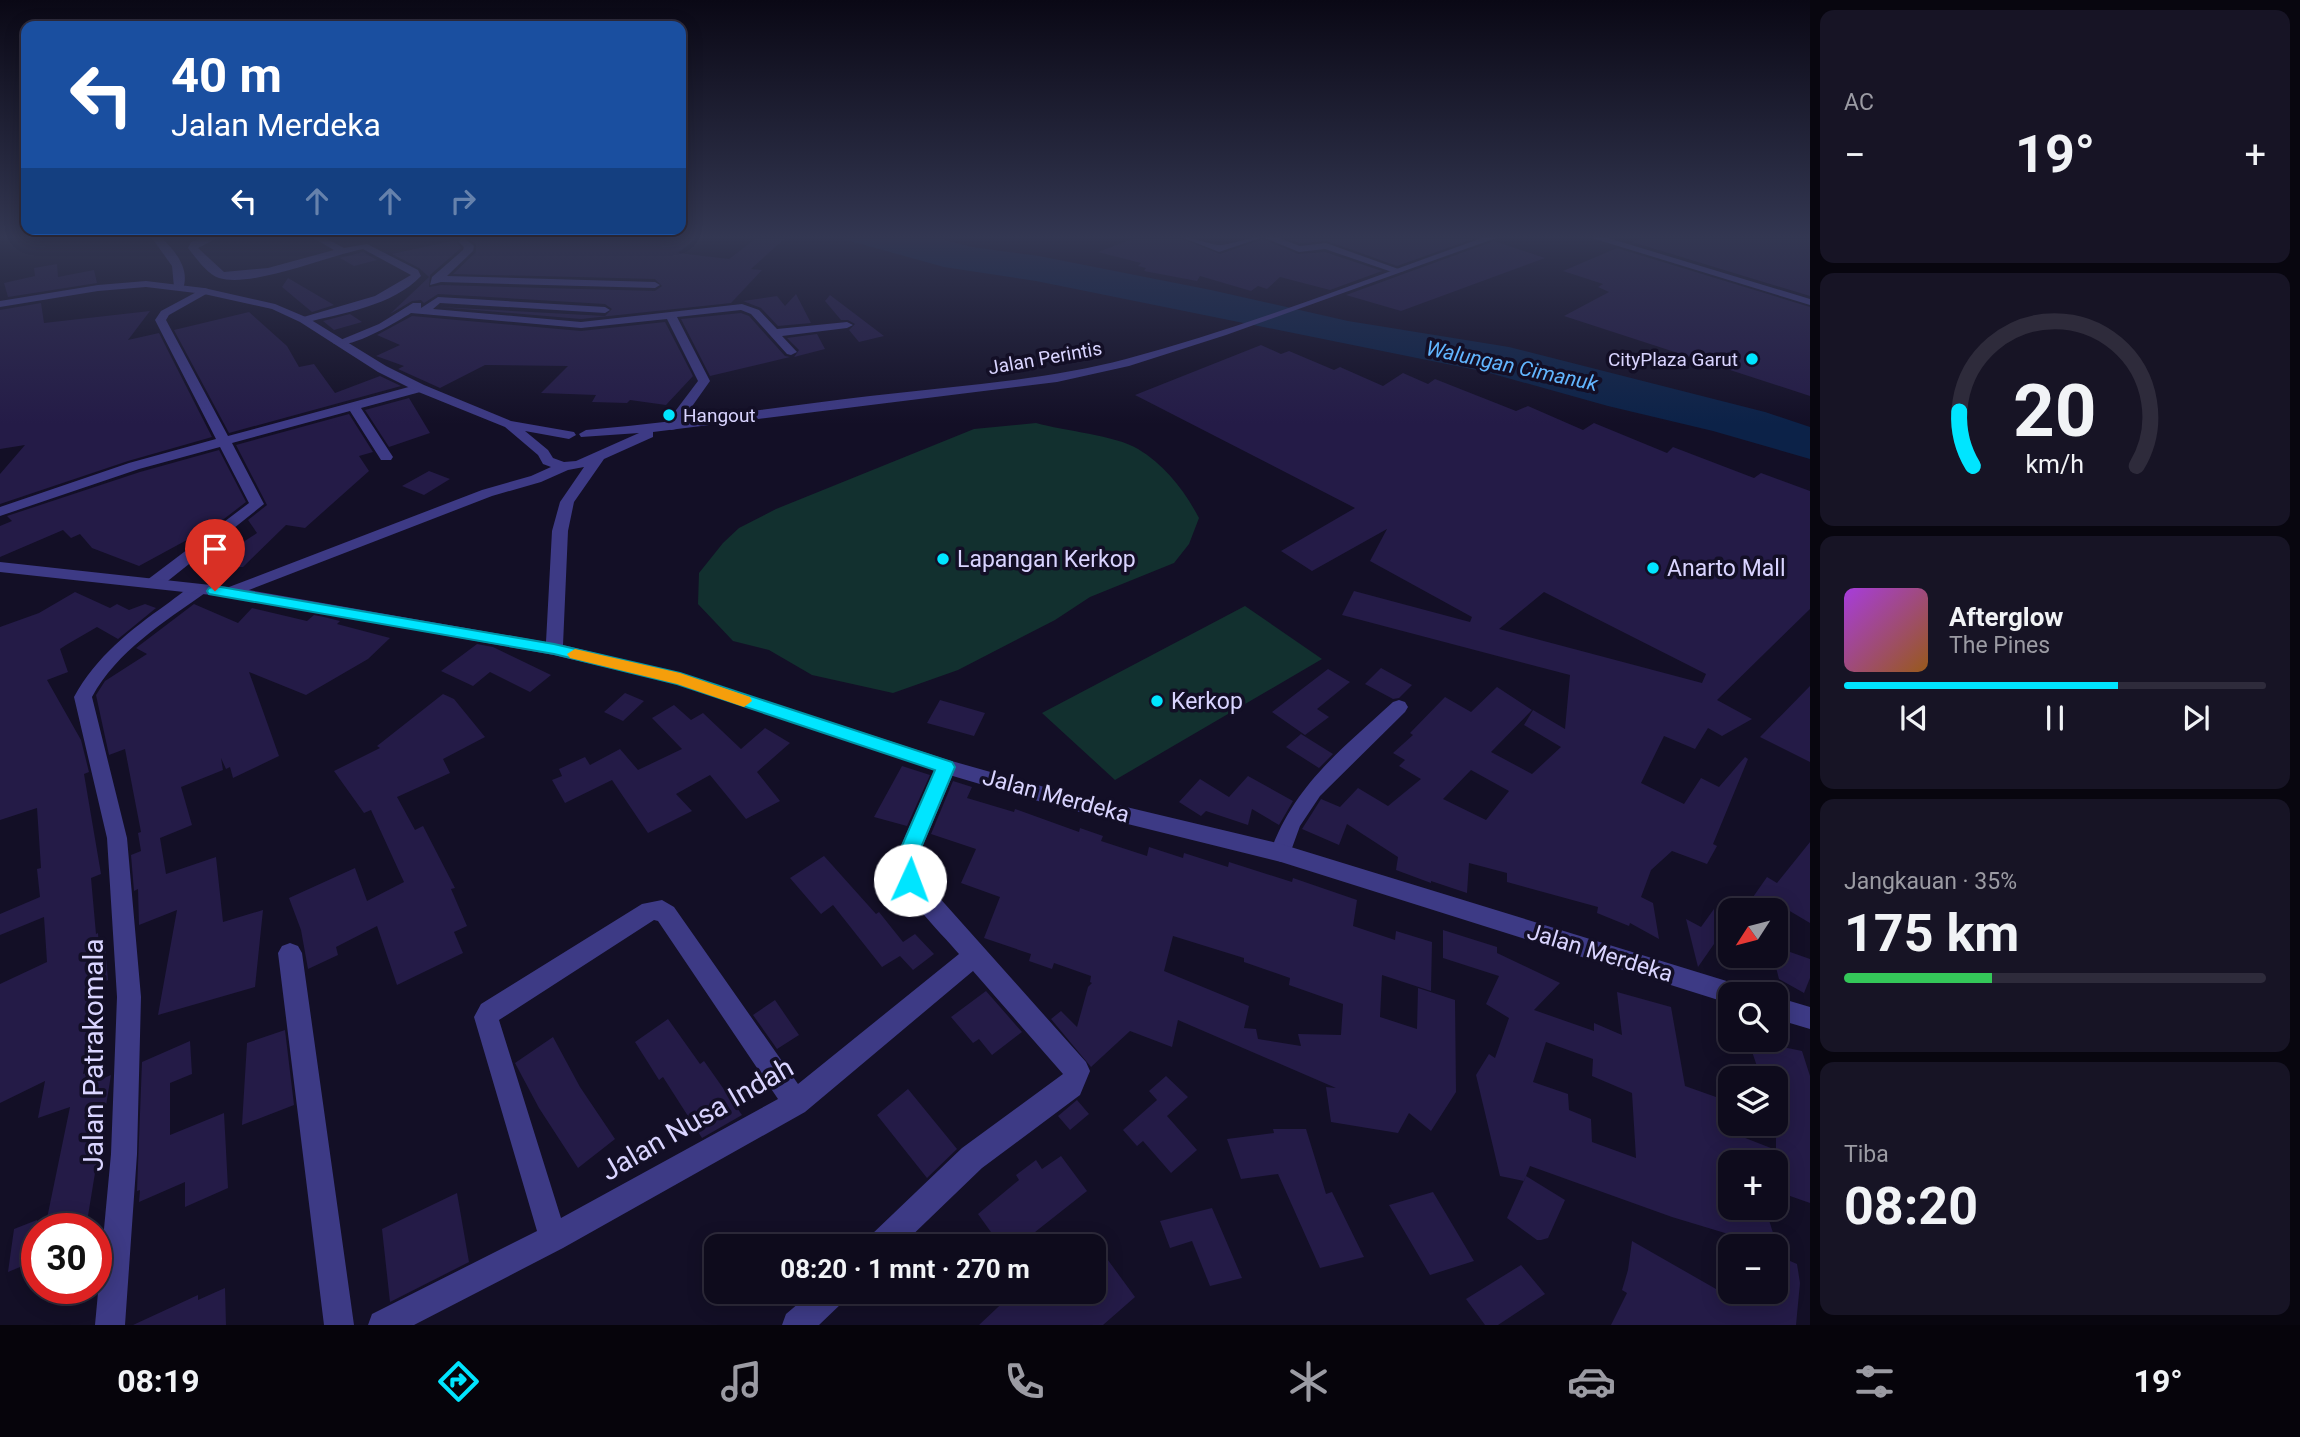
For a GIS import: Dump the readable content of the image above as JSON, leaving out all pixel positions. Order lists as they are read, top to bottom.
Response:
{
  "streets": {
    "street": [
      "Jalan Perintis",
      "Jalan Merdeka",
      "Jalan Patrakomala",
      "Jalan Nusa Indah"
    ]
  },
  "crossings": [
    ["Jalan Merdeka", "Jalan Patrakomala"]
  ],
  "water": ["Walungan Cimanuk"],
  "places": [
    "CityPlaza Garut",
    "Hangout",
    "Lapangan Kerkop",
    "Anarto Mall",
    "Kerkop"
  ],
  "north": "bottom left",
  "page": {
    "tile": [
      "AC",
      ["Jangkauan · 35%", "175 km"],
      ["Tiba", "08:20"]
    ],
    "turn": ["40 m", "Jalan Merdeka"],
    "heat": ["−", "19°", "+"],
    "song": ["Afterglow", "The Pines"],
    "map_buttons": ["+", "−"],
    "limit": "30",
    "trip": "08:20 · 1 mnt · 270 m",
    "tabs": ["08:19", "19°"],
    "gauge": ["20", "km/h"]
  }
}
